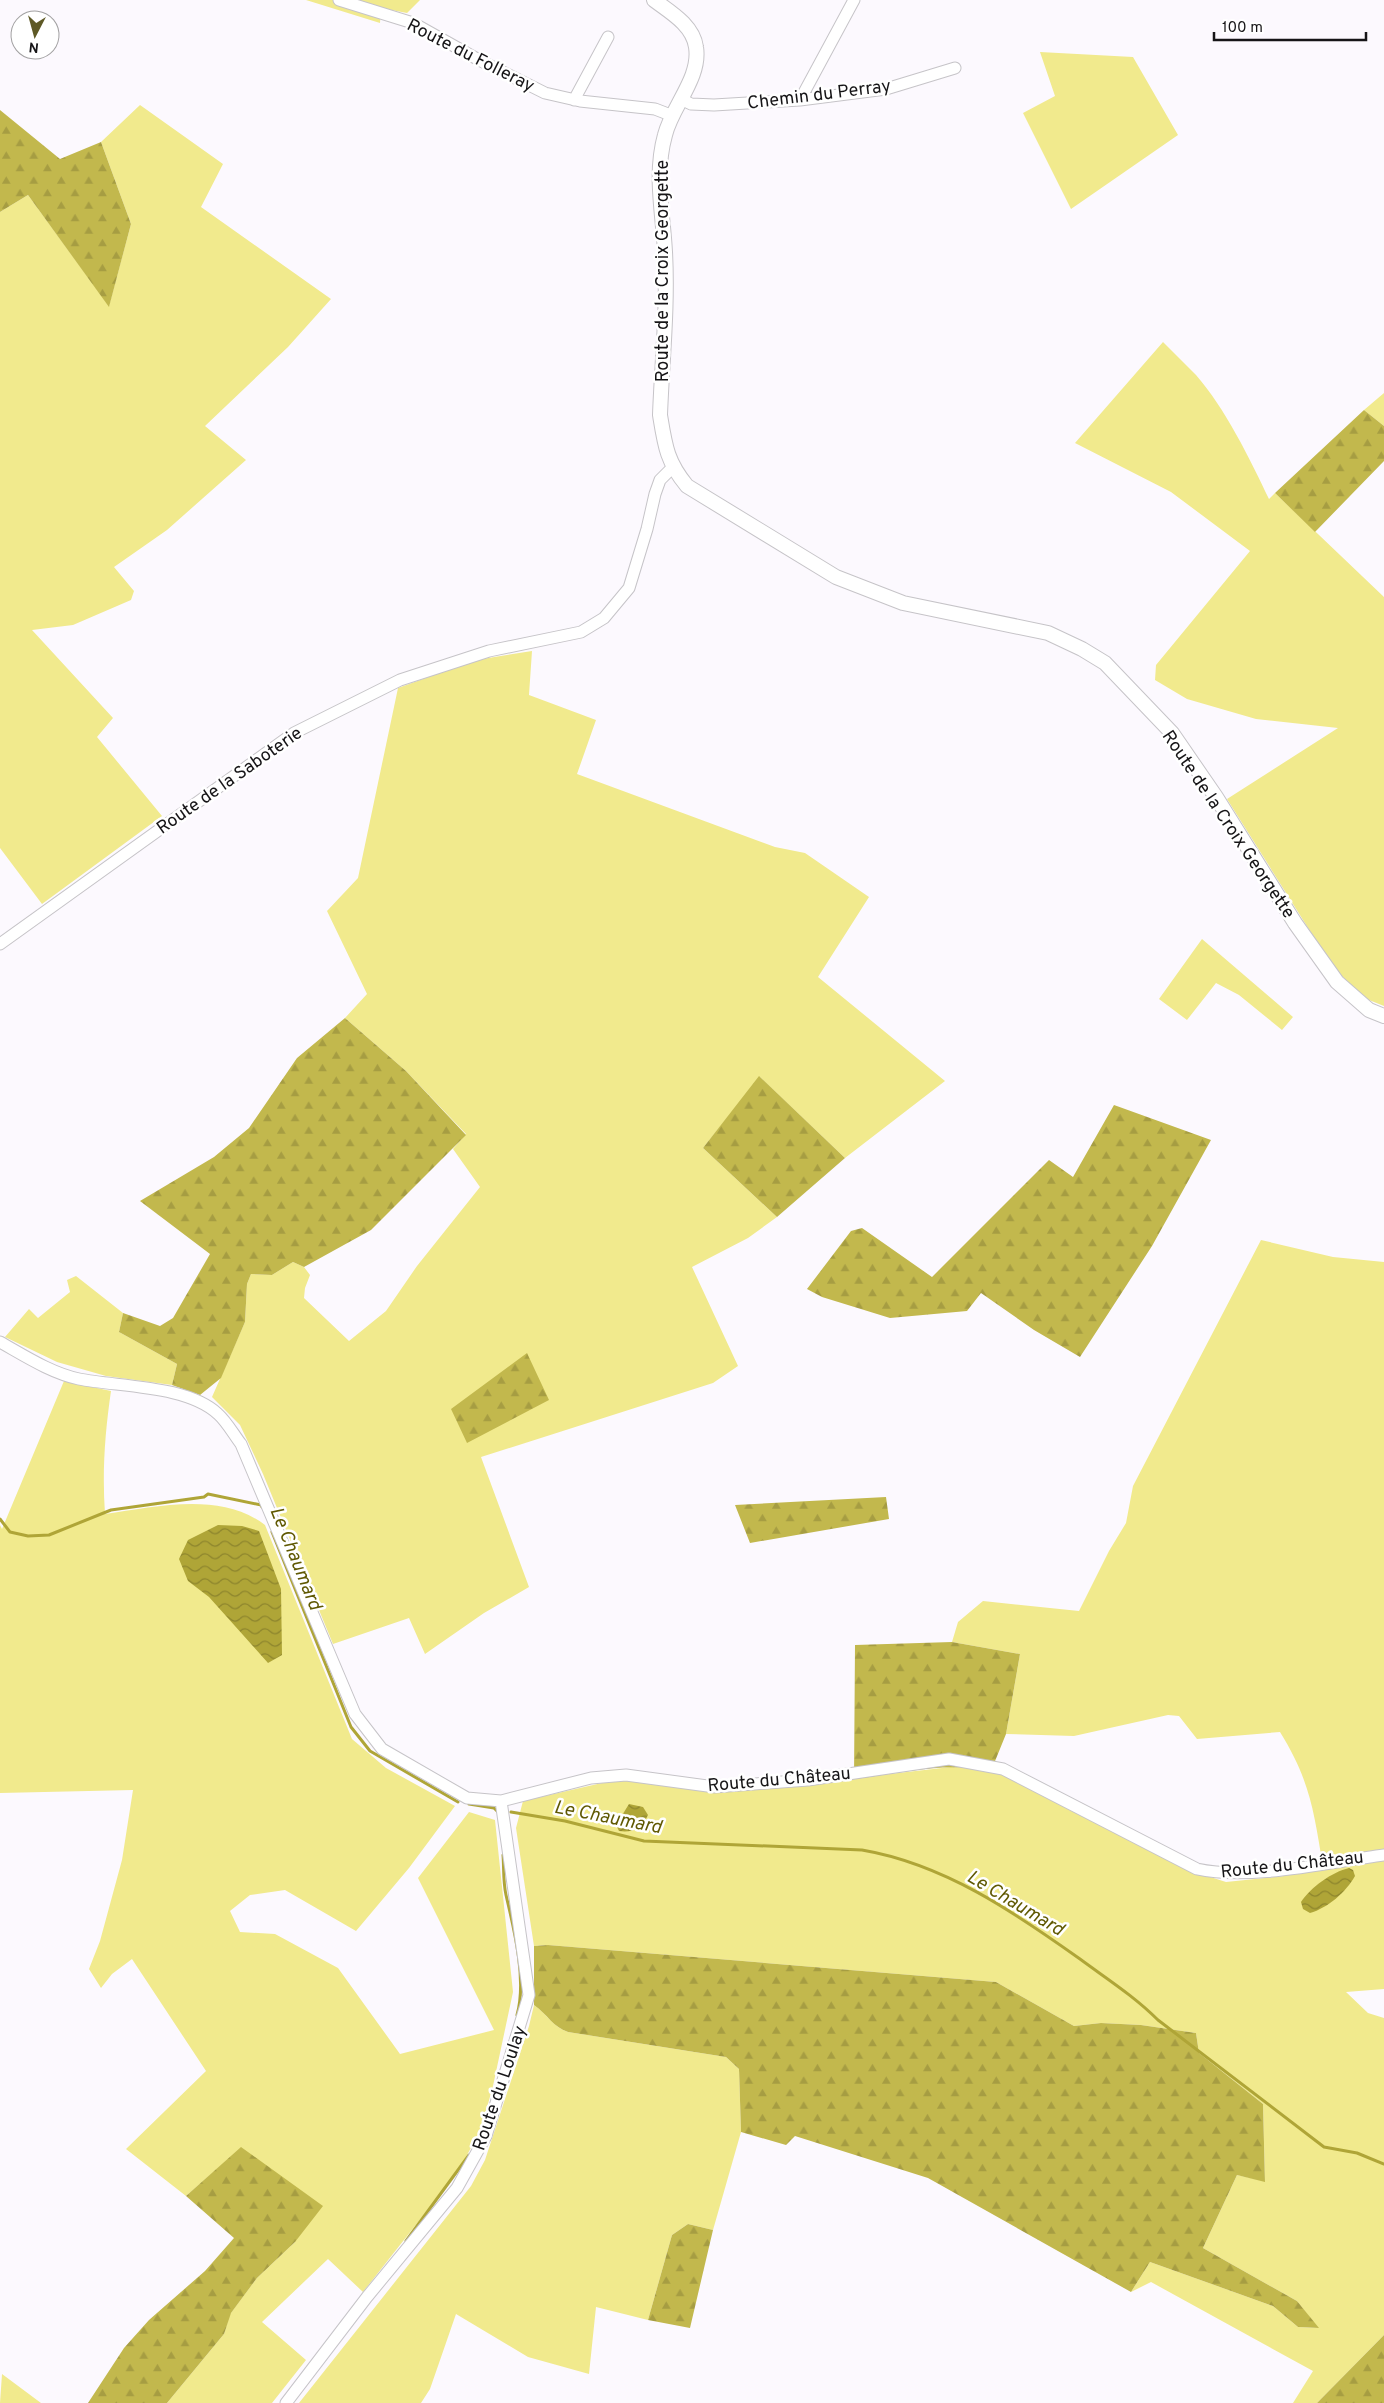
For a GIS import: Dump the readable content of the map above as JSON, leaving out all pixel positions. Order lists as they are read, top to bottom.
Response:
{
  "streets": {
    "street": [
      "Route du Folleray",
      "Chemin du Perray",
      "Route de la Croix Georgette",
      "Route de la Saboterie",
      "Route du Château",
      "Route du Loulay"
    ]
  },
  "crossings": [
    ["Route du Folleray", "Route de la Croix Georgette"],
    ["Chemin du Perray", "Route de la Croix Georgette"],
    ["Route de la Croix Georgette", "Route de la Saboterie"],
    ["Route du Château", "Route du Loulay"]
  ],
  "water": ["Le Chaumard"],
  "scale_bar": "100 m",
  "north": "bottom"
}
